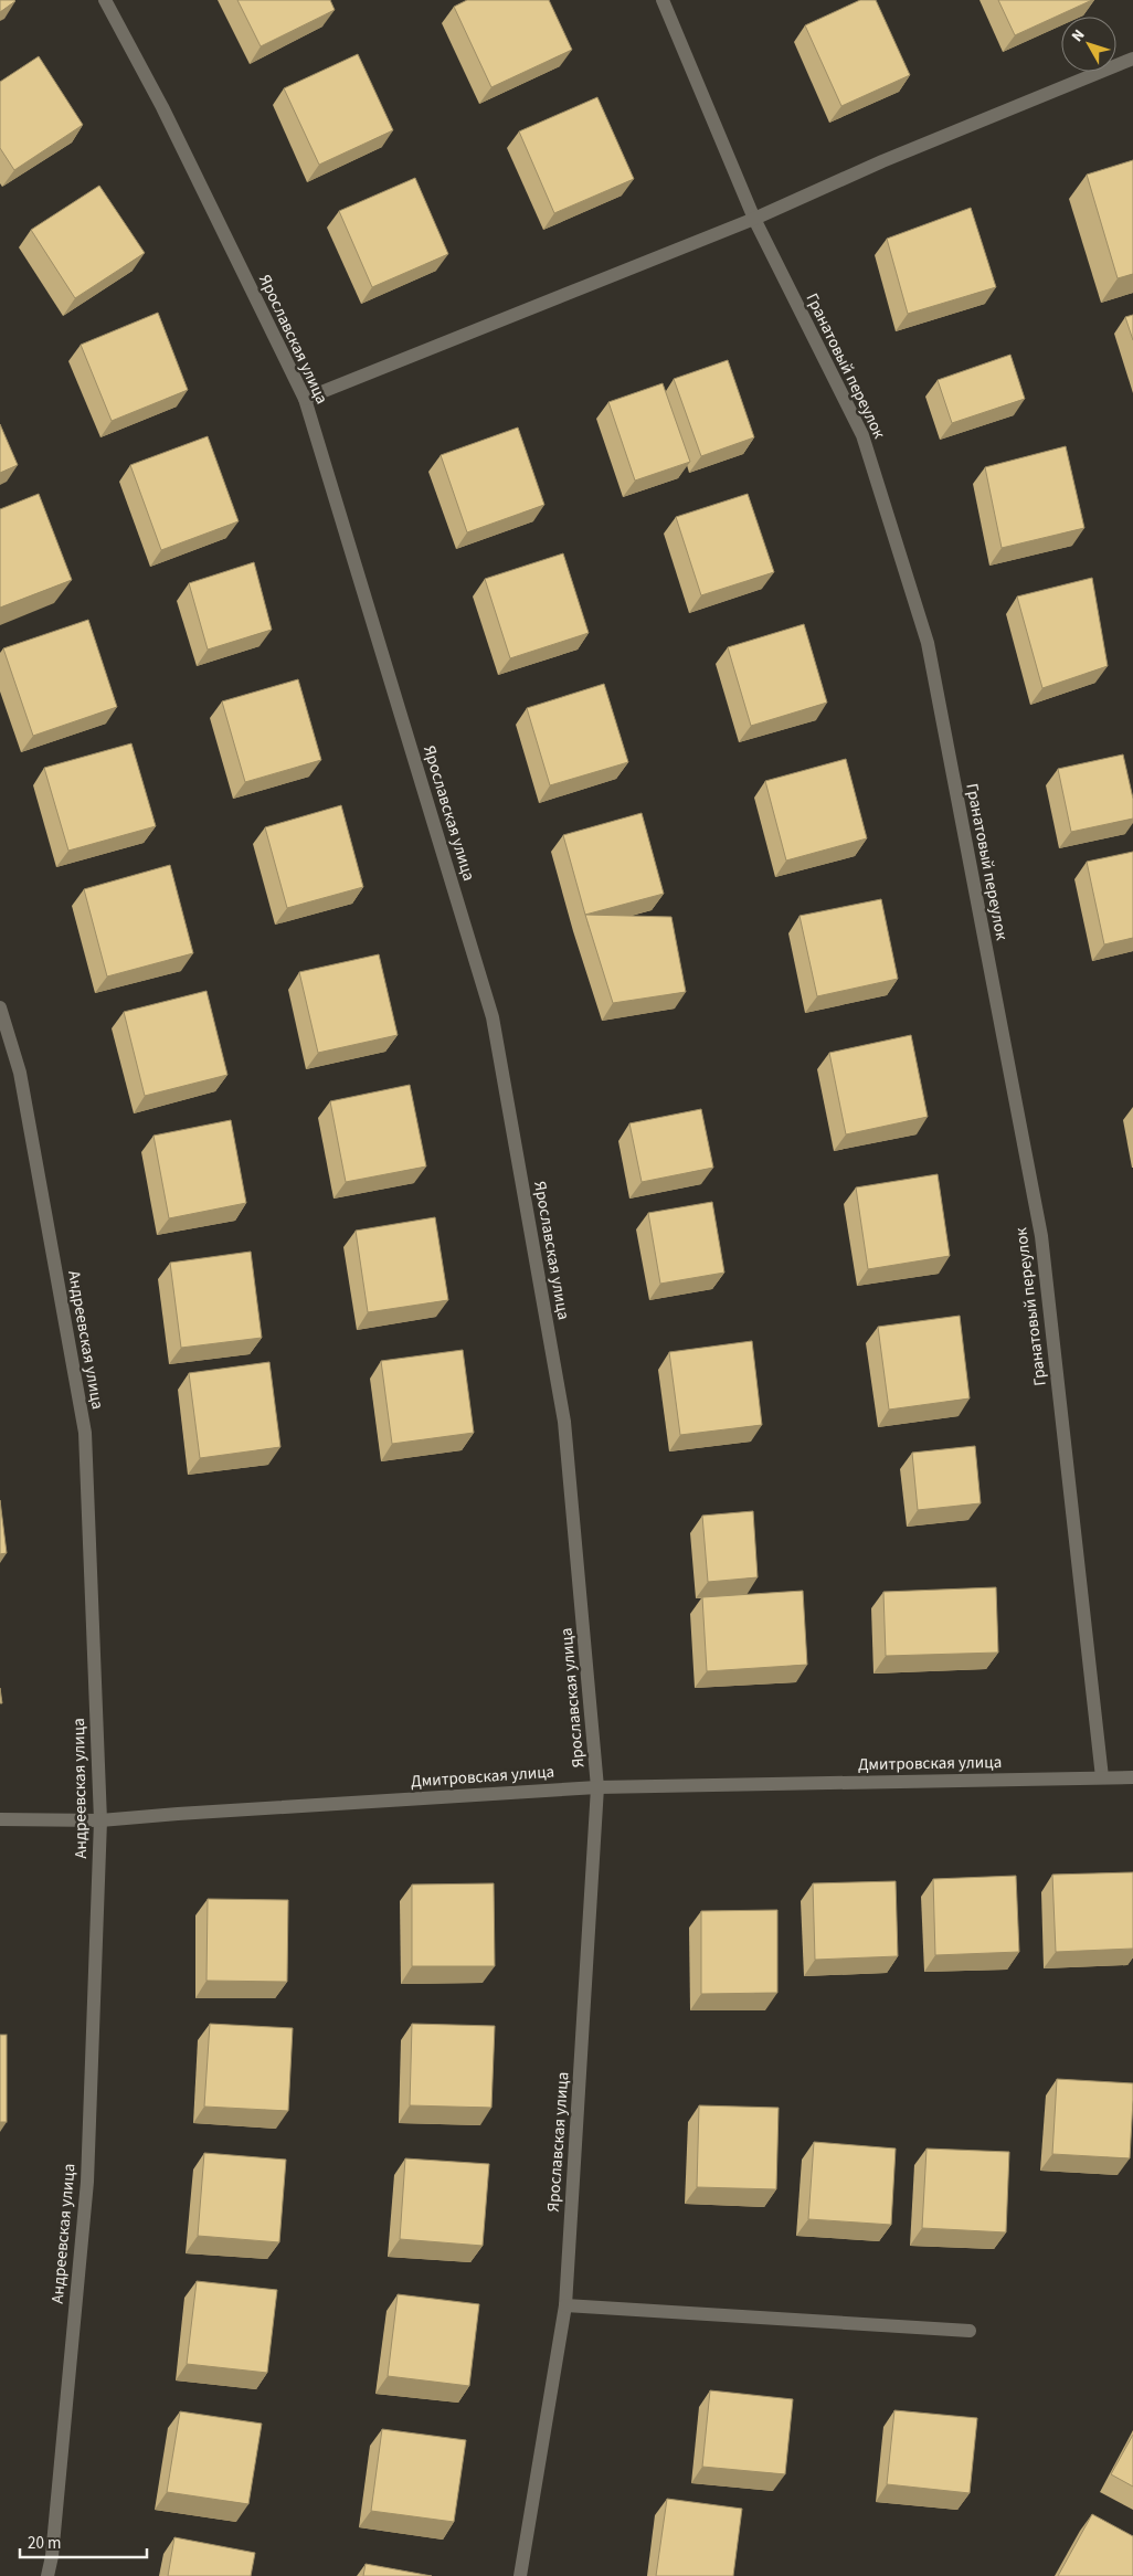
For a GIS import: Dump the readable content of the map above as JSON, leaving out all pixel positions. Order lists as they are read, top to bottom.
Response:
{
  "streets": {
    "street": [
      "Ярославская улица",
      "Гранатовый переулок",
      "Андреевская улица",
      "Дмитровская улица"
    ]
  },
  "crossings": [
    ["Ярославская улица", "Дмитровская улица"],
    ["Гранатовый переулок", "Дмитровская улица"],
    ["Андреевская улица", "Дмитровская улица"]
  ],
  "scale_bar": "20 m",
  "north": "top left"
}
